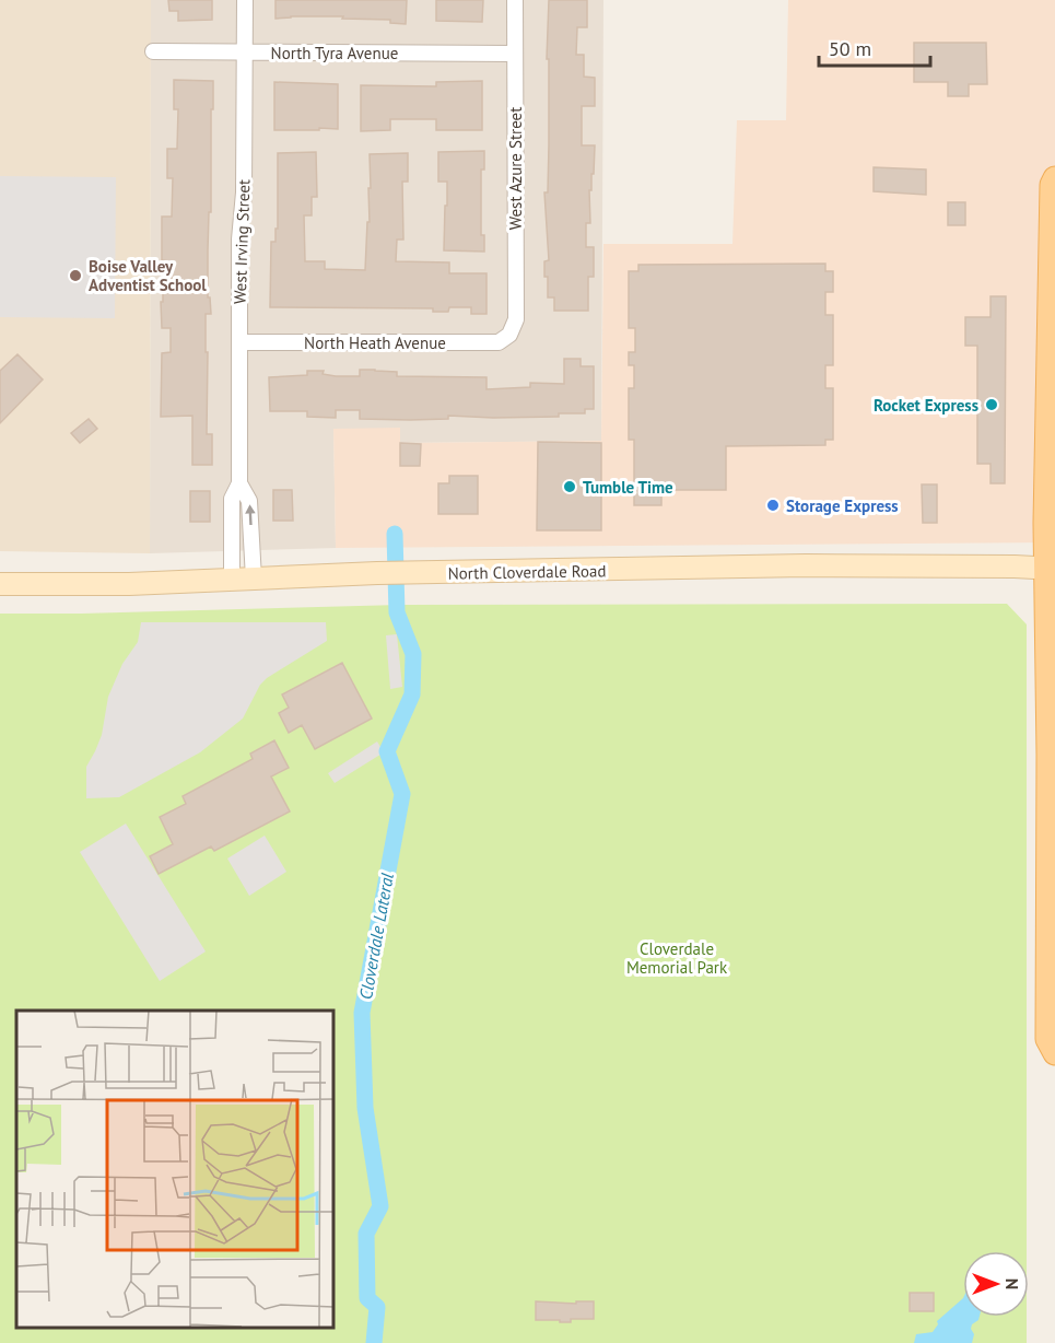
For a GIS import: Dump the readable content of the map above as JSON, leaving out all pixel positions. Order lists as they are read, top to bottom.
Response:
{
  "streets": {
    "main road": ["North Cloverdale Road"],
    "street": [
      "North Tyra Avenue",
      "West Azure Street",
      "West Irving Street",
      "North Heath Avenue"
    ]
  },
  "crossings": [
    ["North Tyra Avenue", "West Azure Street"],
    ["North Tyra Avenue", "West Irving Street"],
    ["West Azure Street", "North Heath Avenue"],
    ["West Irving Street", "North Heath Avenue"],
    ["West Irving Street", "North Cloverdale Road"]
  ],
  "water": ["Cloverdale Lateral"],
  "parks": ["Cloverdale Memorial Park"],
  "places": [
    "Boise Valley Adventist School",
    "Rocket Express",
    "Tumble Time",
    "Storage Express"
  ],
  "scale_bar": "50 m",
  "north": "right"
}
